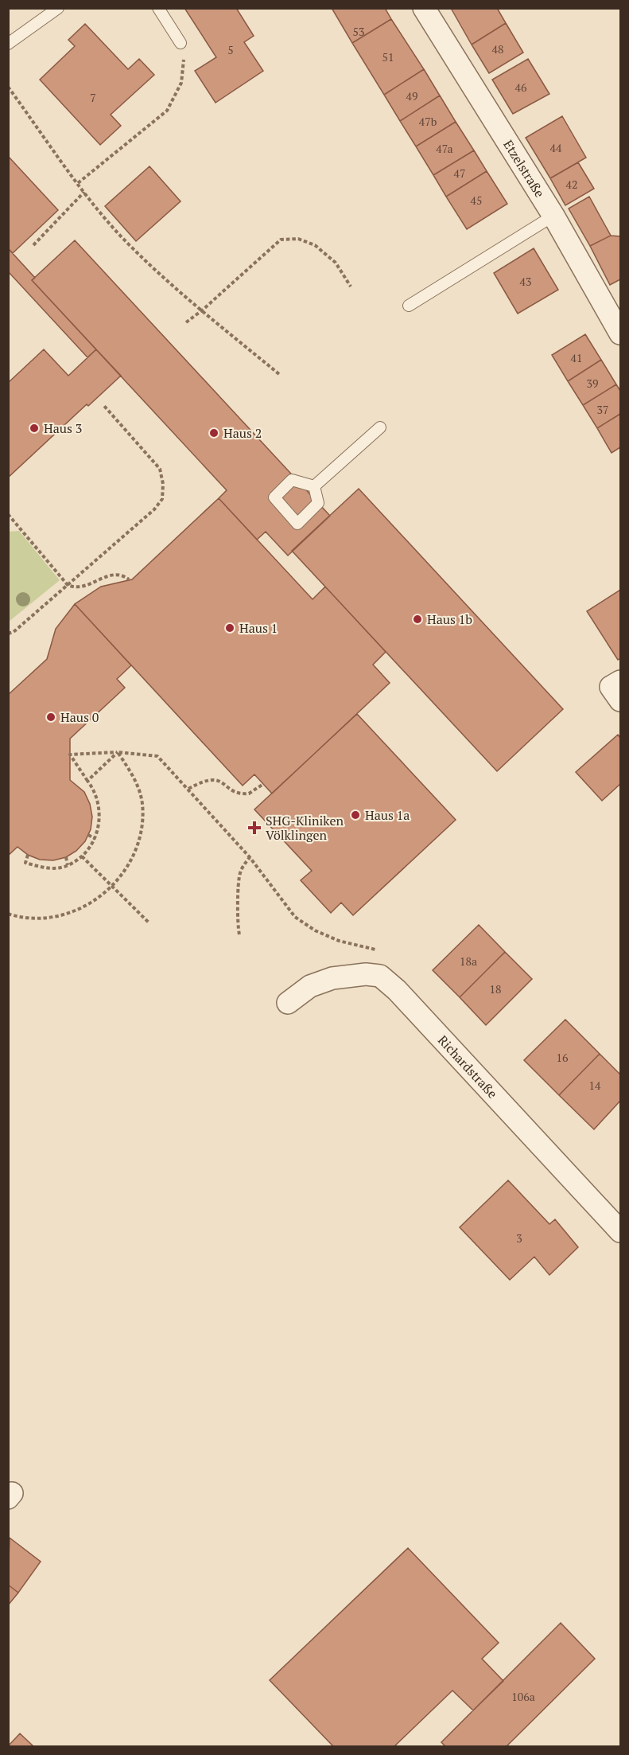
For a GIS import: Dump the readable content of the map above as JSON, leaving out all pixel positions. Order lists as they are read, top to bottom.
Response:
{
  "streets": {
    "street": ["Etzelstraße", "Richardstraße"]
  },
  "places": {
    "other": [
      "Haus 3",
      "Haus 2",
      "Haus 1b",
      "Haus 1",
      "Haus 0",
      "Haus 1a"
    ],
    "health": ["SHG-Kliniken Völklingen"]
  },
  "house_numbers": [
    "53",
    "48",
    "5",
    "51",
    "46",
    "49",
    "7",
    "47b",
    "44",
    "47a",
    "47",
    "42",
    "45",
    "43",
    "41",
    "39",
    "37",
    "18a",
    "18",
    "16",
    "14",
    "3",
    "106a"
  ]
}
